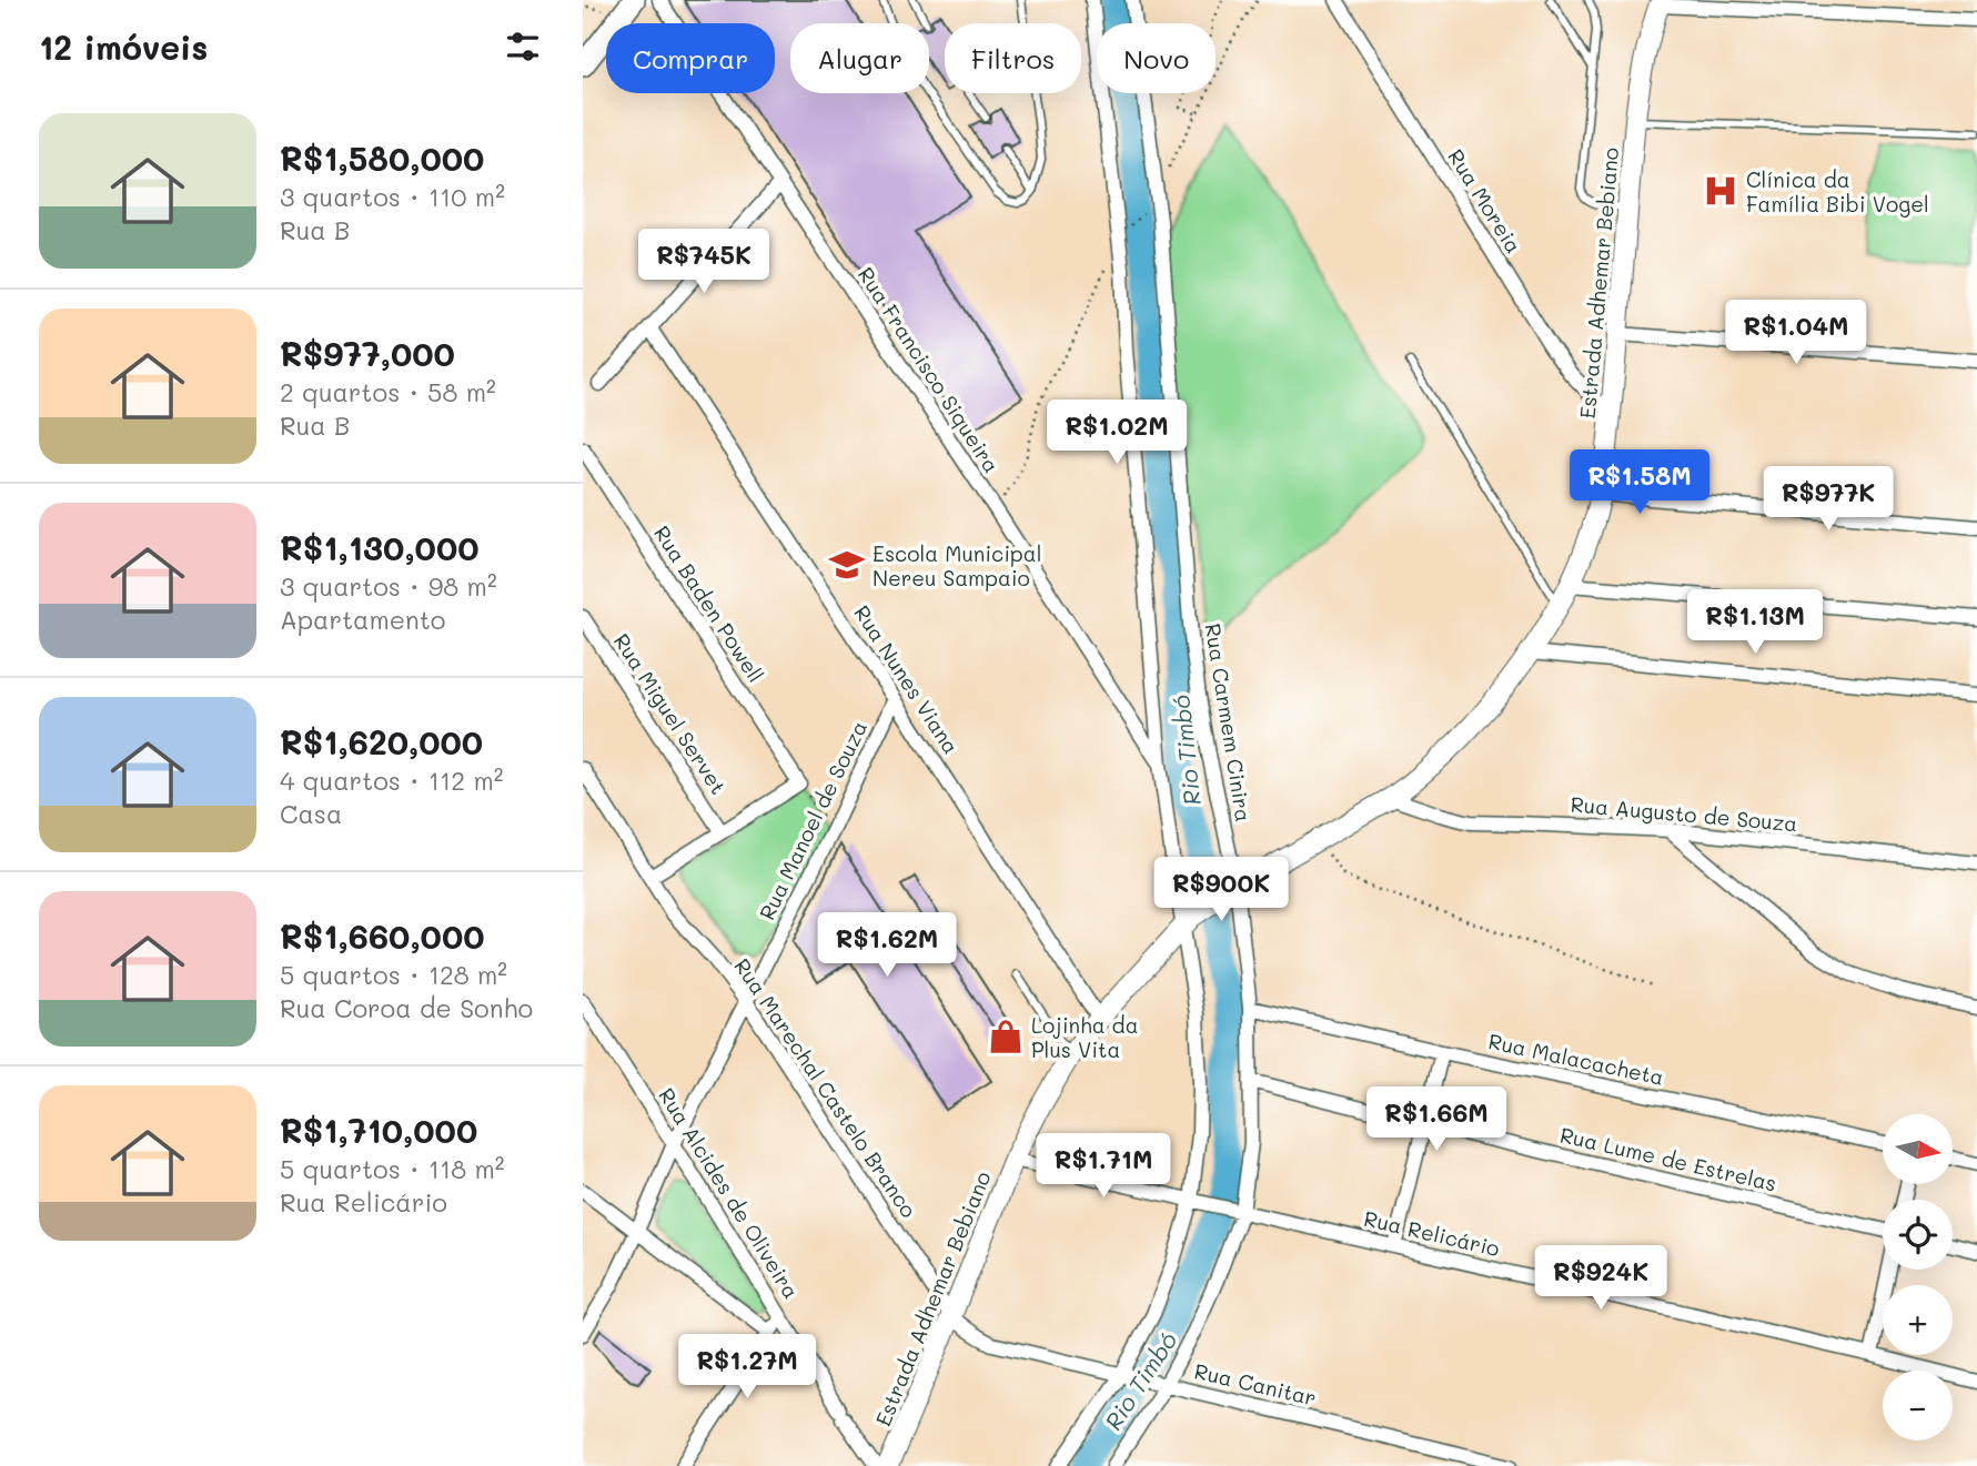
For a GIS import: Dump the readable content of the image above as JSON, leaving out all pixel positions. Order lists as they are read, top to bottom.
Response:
{
  "streets": {
    "main road": ["Estrada Adhemar Bebiano"],
    "street": [
      "Rua Moreia",
      "Rua Francisco Siqueira",
      "Rua Baden Powell",
      "Rua Nunes Viana",
      "Rua Miguel Servet",
      "Rua Carmem Cinira",
      "Rua Augusto de Souza",
      "Rua Manoel de Souza",
      "Rua Malacacheta",
      "Rua Marechal Castelo Branco",
      "Rua Lume de Estrelas",
      "Rua Alcides de Oliveira",
      "Rua Relicário",
      "Rua Canitar"
    ]
  },
  "crossings": [
    ["Rua Moreia", "Estrada Adhemar Bebiano"],
    ["Estrada Adhemar Bebiano", "Rua Nunes Viana"],
    ["Estrada Adhemar Bebiano", "Rua Carmem Cinira"],
    ["Estrada Adhemar Bebiano", "Rua Augusto de Souza"],
    ["Estrada Adhemar Bebiano", "Rua Marechal Castelo Branco"],
    ["Estrada Adhemar Bebiano", "Rua Relicário"],
    ["Estrada Adhemar Bebiano", "Rua Canitar"],
    ["Rua Nunes Viana", "Rua Manoel de Souza"],
    ["Rua Carmem Cinira", "Rua Malacacheta"],
    ["Rua Carmem Cinira", "Rua Lume de Estrelas"],
    ["Rua Carmem Cinira", "Rua Relicário"],
    ["Rua Carmem Cinira", "Rua Canitar"],
    ["Rua Manoel de Souza", "Rua Marechal Castelo Branco"],
    ["Rua Manoel de Souza", "Rua Alcides de Oliveira"],
    ["Rua Marechal Castelo Branco", "Rua Canitar"]
  ],
  "water": ["Rio Timbó"],
  "places": {
    "hospital": ["Clínica da Família Bibi Vogel"],
    "school or university": ["Escola Municipal Nereu Sampaio"],
    "shop": ["Lojinha da Plus Vita"]
  },
  "north": "right",
  "page": {
    "heading": "12 imóveis",
    "chip": [
      "Comprar",
      "Alugar",
      "Filtros",
      "Novo"
    ],
    "list": [
      {
        "name": "R$1,580,000",
        "note": "3 quartos · 110 m² · Rua B"
      },
      {
        "name": "R$977,000",
        "note": "2 quartos · 58 m² · Rua B"
      },
      {
        "name": "R$1,130,000",
        "note": "3 quartos · 98 m² · Apartamento"
      },
      {
        "name": "R$1,620,000",
        "note": "4 quartos · 112 m² · Casa"
      },
      {
        "name": "R$1,660,000",
        "note": "5 quartos · 128 m² · Rua Coroa de Sonho"
      },
      {
        "name": "R$1,710,000",
        "note": "5 quartos · 118 m² · Rua Relicário"
      }
    ],
    "price": [
      "R$745K",
      "R$1.04M",
      "R$1.02M",
      "R$1.58M",
      "R$977K",
      "R$1.13M",
      "R$900K",
      "R$1.62M",
      "R$1.66M",
      "R$1.71M",
      "R$924K",
      "R$1.27M"
    ],
    "map_buttons": ["+", "−"]
  }
}
